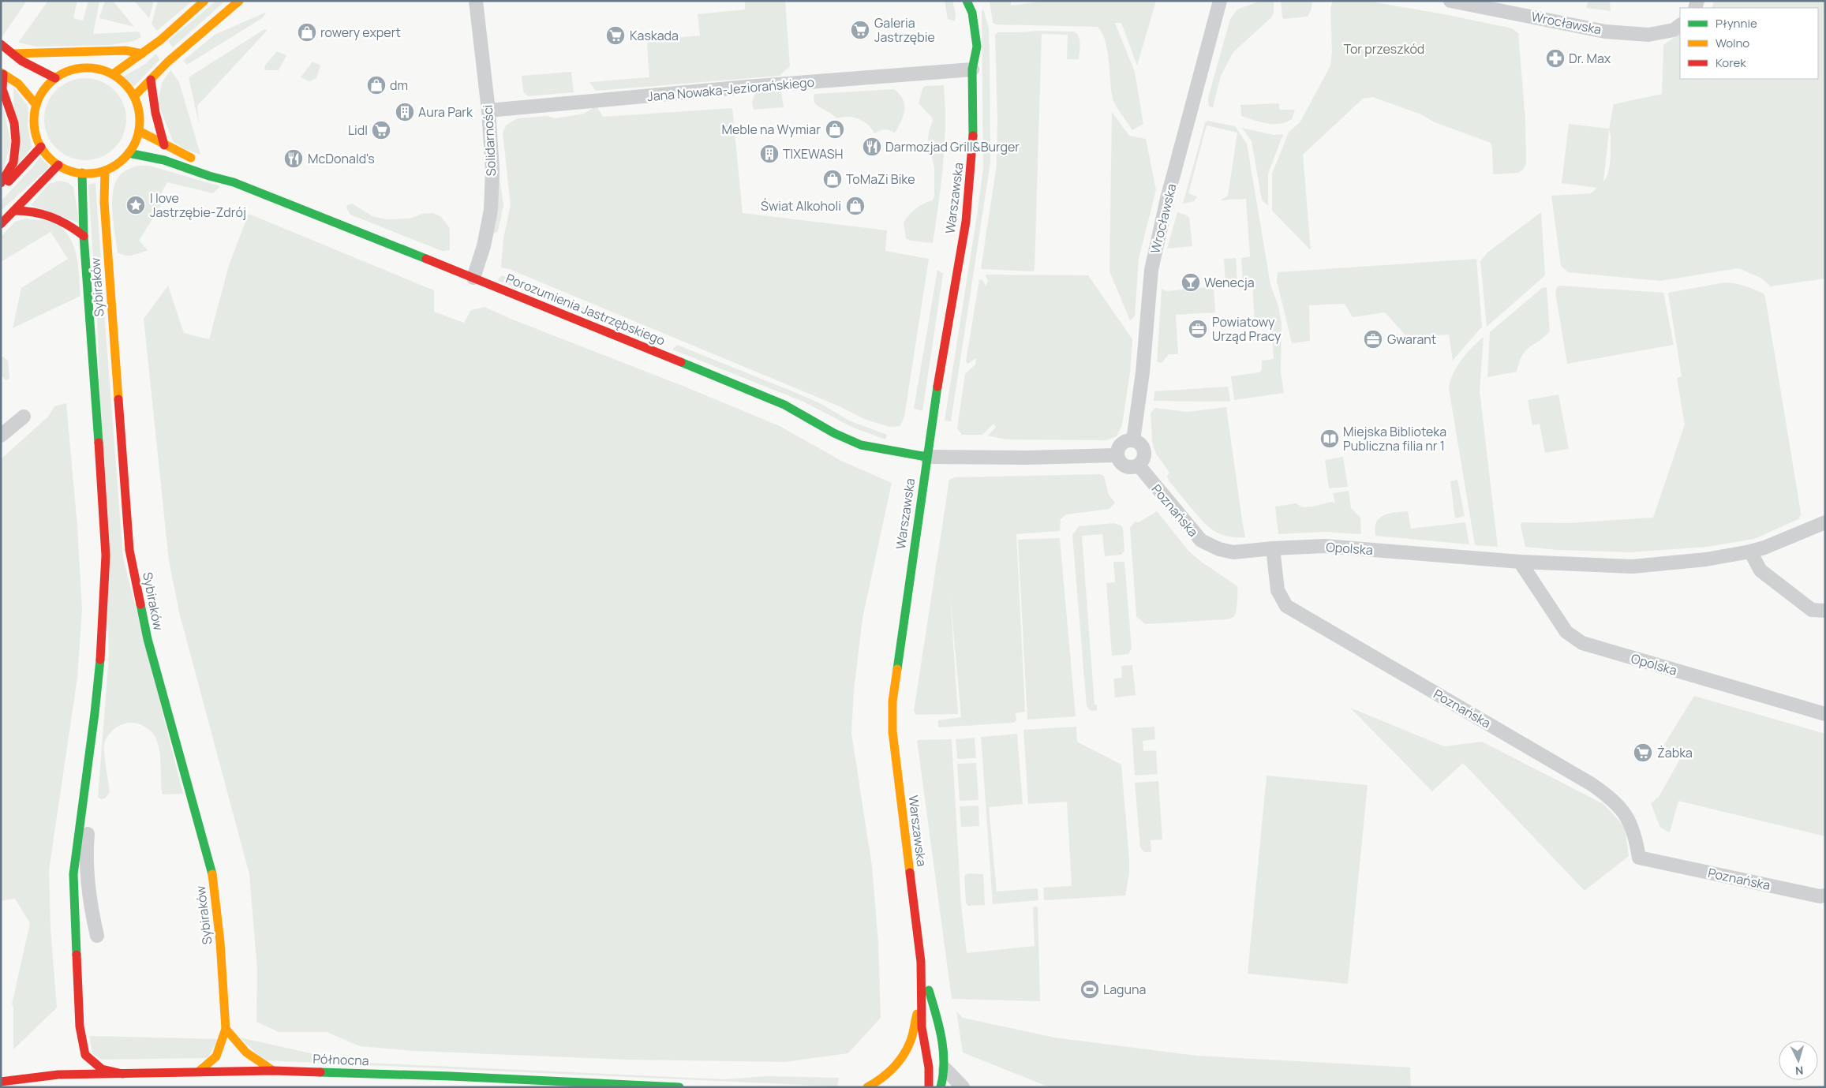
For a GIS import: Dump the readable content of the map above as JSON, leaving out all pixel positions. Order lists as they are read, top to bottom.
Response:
{
  "streets": {
    "street": [
      "Wrocławska",
      "Jana Nowaka-Jeziorańskiego",
      "Solidarności",
      "Warszawska",
      "Sybiraków",
      "Porozumienia Jastrzębskiego",
      "Poznańska",
      "Opolska",
      "Północna"
    ]
  },
  "crossings": [
    ["Wrocławska", "Poznańska"],
    ["Jana Nowaka-Jeziorańskiego", "Solidarności"],
    ["Jana Nowaka-Jeziorańskiego", "Warszawska"],
    ["Solidarności", "Porozumienia Jastrzębskiego"],
    ["Warszawska", "Porozumienia Jastrzębskiego"],
    ["Sybiraków", "Porozumienia Jastrzębskiego"],
    ["Sybiraków", "Północna"],
    ["Poznańska", "Opolska"]
  ],
  "parks": ["Tor przeszkód"],
  "places": {
    "supermarket": [
      "Galeria Jastrzębie",
      "Kaskada",
      "Lidl",
      "Żabka"
    ],
    "shop": [
      "rowery expert",
      "dm",
      "Meble na Wymiar",
      "ToMaZi Bike",
      "Świat Alkoholi"
    ],
    "pharmacy": ["Dr. Max"],
    "building": ["Aura Park", "TIXEWASH"],
    "restaurant": ["Darmozjad Grill&Burger", "McDonald's"],
    "place": ["I love Jastrzębie-Zdrój"],
    "bar": ["Wenecja"],
    "office": ["Powiatowy Urząd Pracy", "Gwarant"],
    "library": ["Miejska Biblioteka Publiczna filia nr 1"],
    "sports": ["Laguna"]
  },
  "legend": ["Płynnie", "Wolno", "Korek"],
  "north": "bottom"
}
